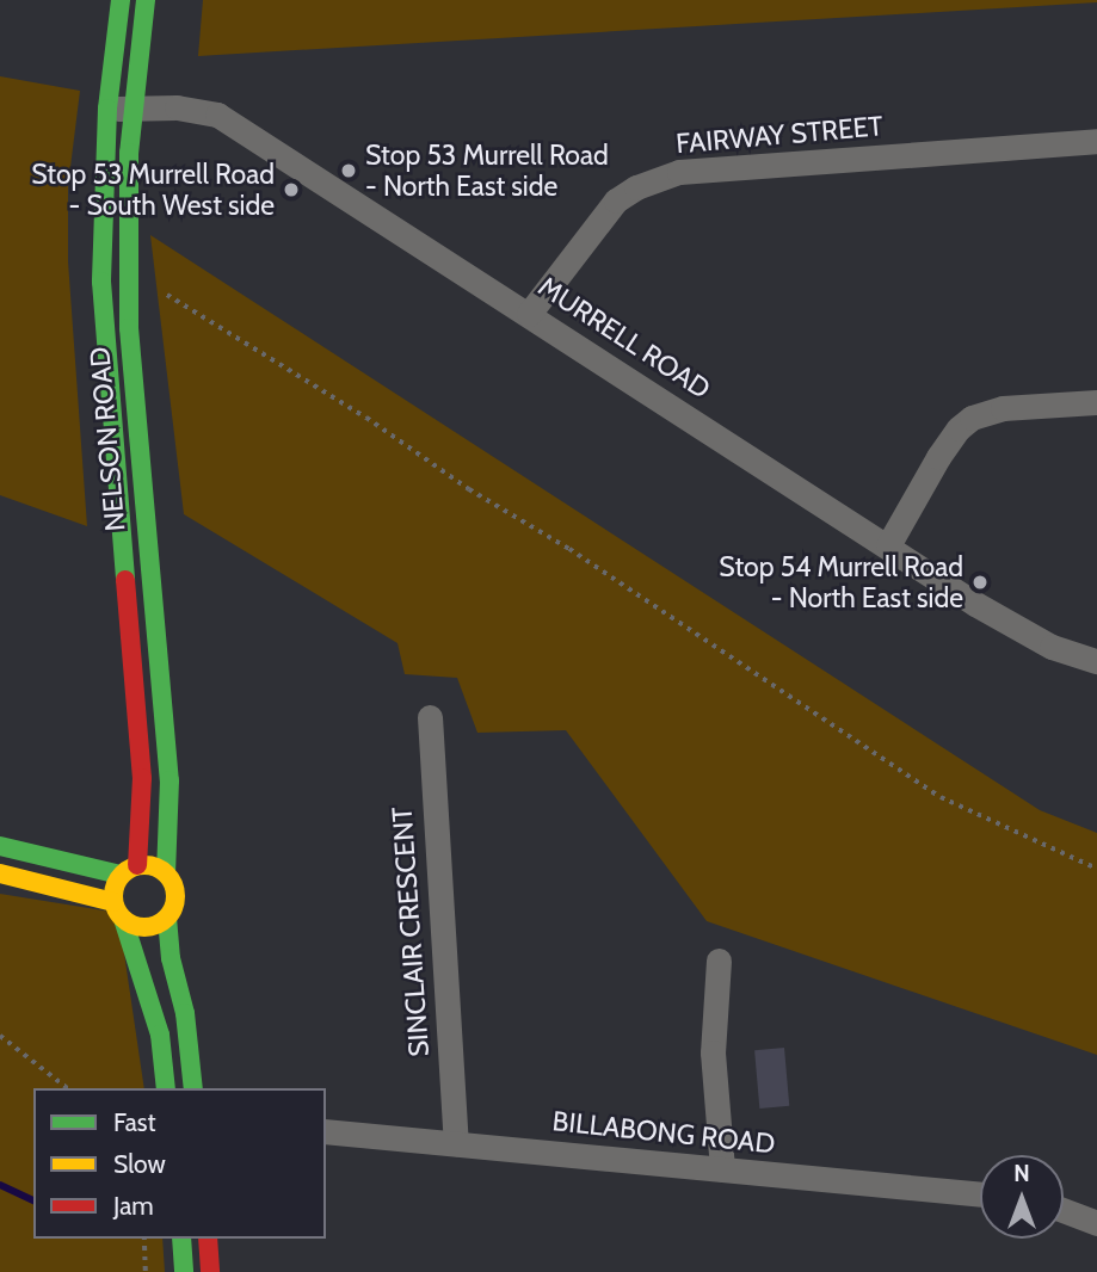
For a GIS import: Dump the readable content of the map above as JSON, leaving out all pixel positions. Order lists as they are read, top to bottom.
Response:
{
  "streets": {
    "main road": ["NELSON ROAD"],
    "street": [
      "FAIRWAY STREET",
      "MURRELL ROAD",
      "SINCLAIR CRESCENT",
      "BILLABONG ROAD"
    ]
  },
  "crossings": [
    ["FAIRWAY STREET", "MURRELL ROAD"],
    ["MURRELL ROAD", "NELSON ROAD"],
    ["SINCLAIR CRESCENT", "BILLABONG ROAD"]
  ],
  "places": ["Stop 53 Murrell Road - North East side", "Stop 53 Murrell Road - South West side", "Stop 54 Murrell Road - North East side"],
  "legend": ["Fast", "Slow", "Jam"],
  "north": "top"
}
